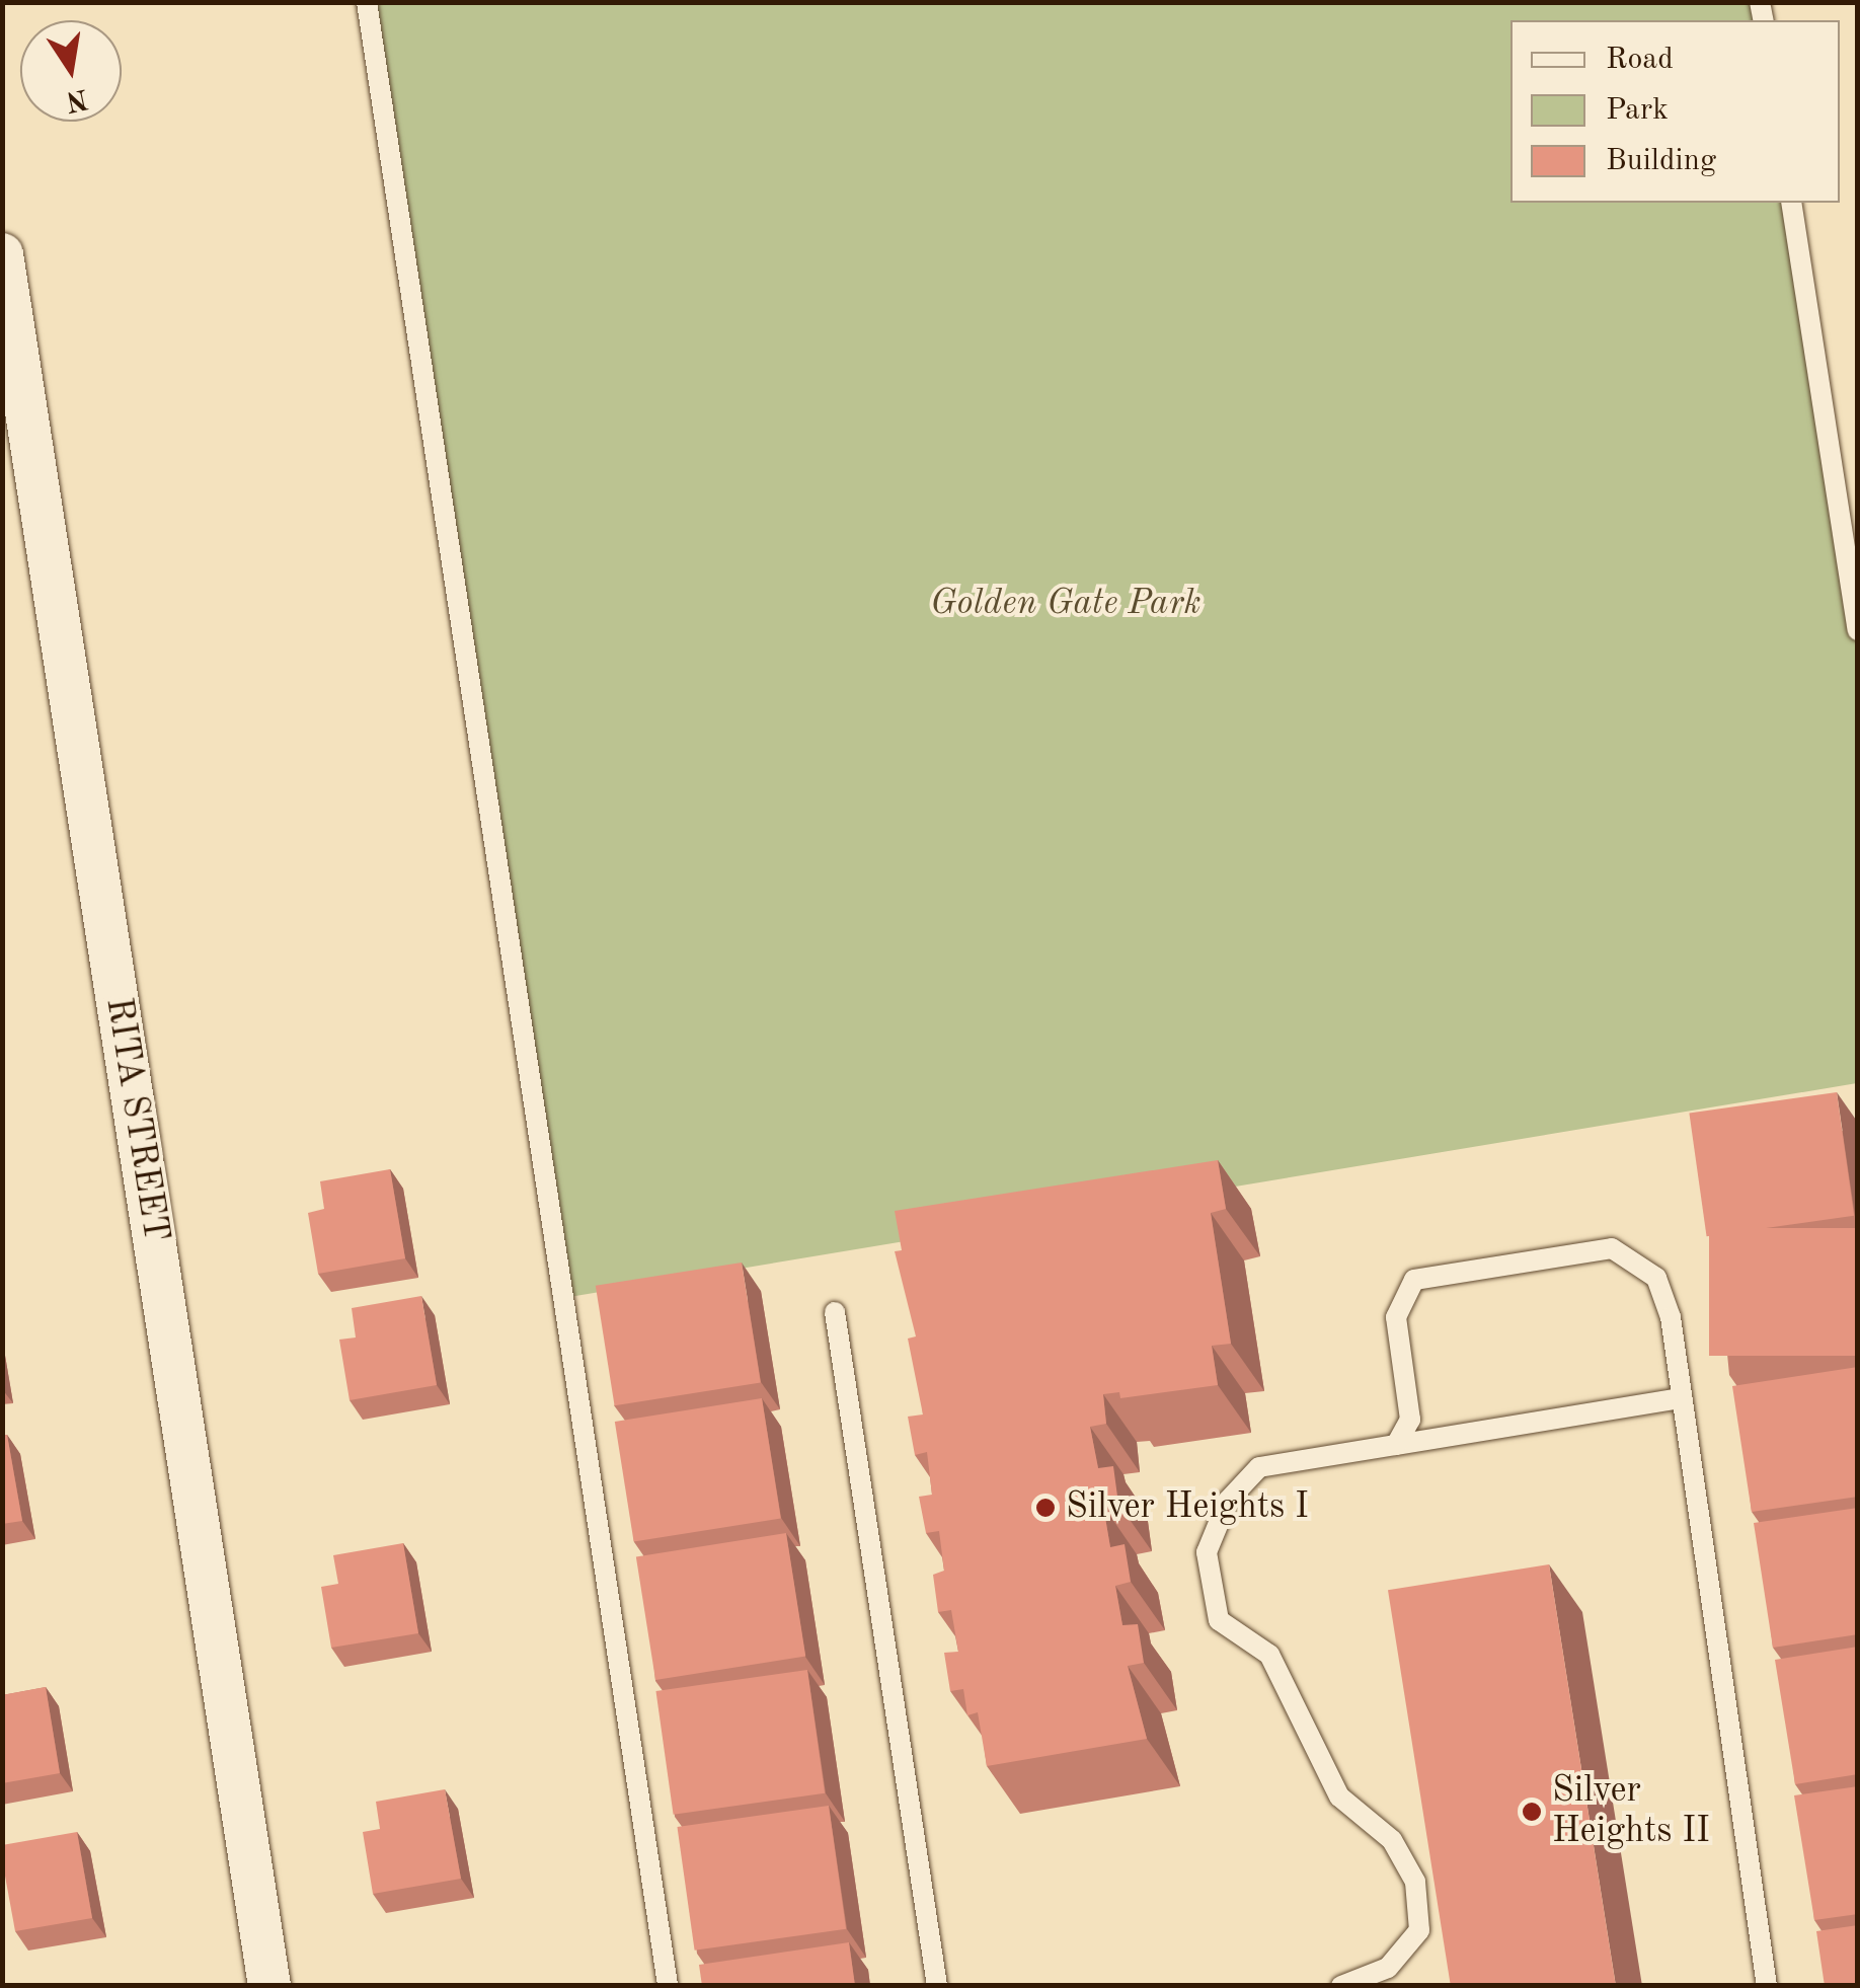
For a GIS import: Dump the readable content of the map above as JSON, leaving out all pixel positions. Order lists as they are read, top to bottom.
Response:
{
  "streets": {
    "street": ["RITA STREET"]
  },
  "parks": ["Golden Gate Park"],
  "places": ["Silver Heights I", "Silver Heights II"],
  "legend": ["Road", "Park", "Building"],
  "north": "bottom"
}
